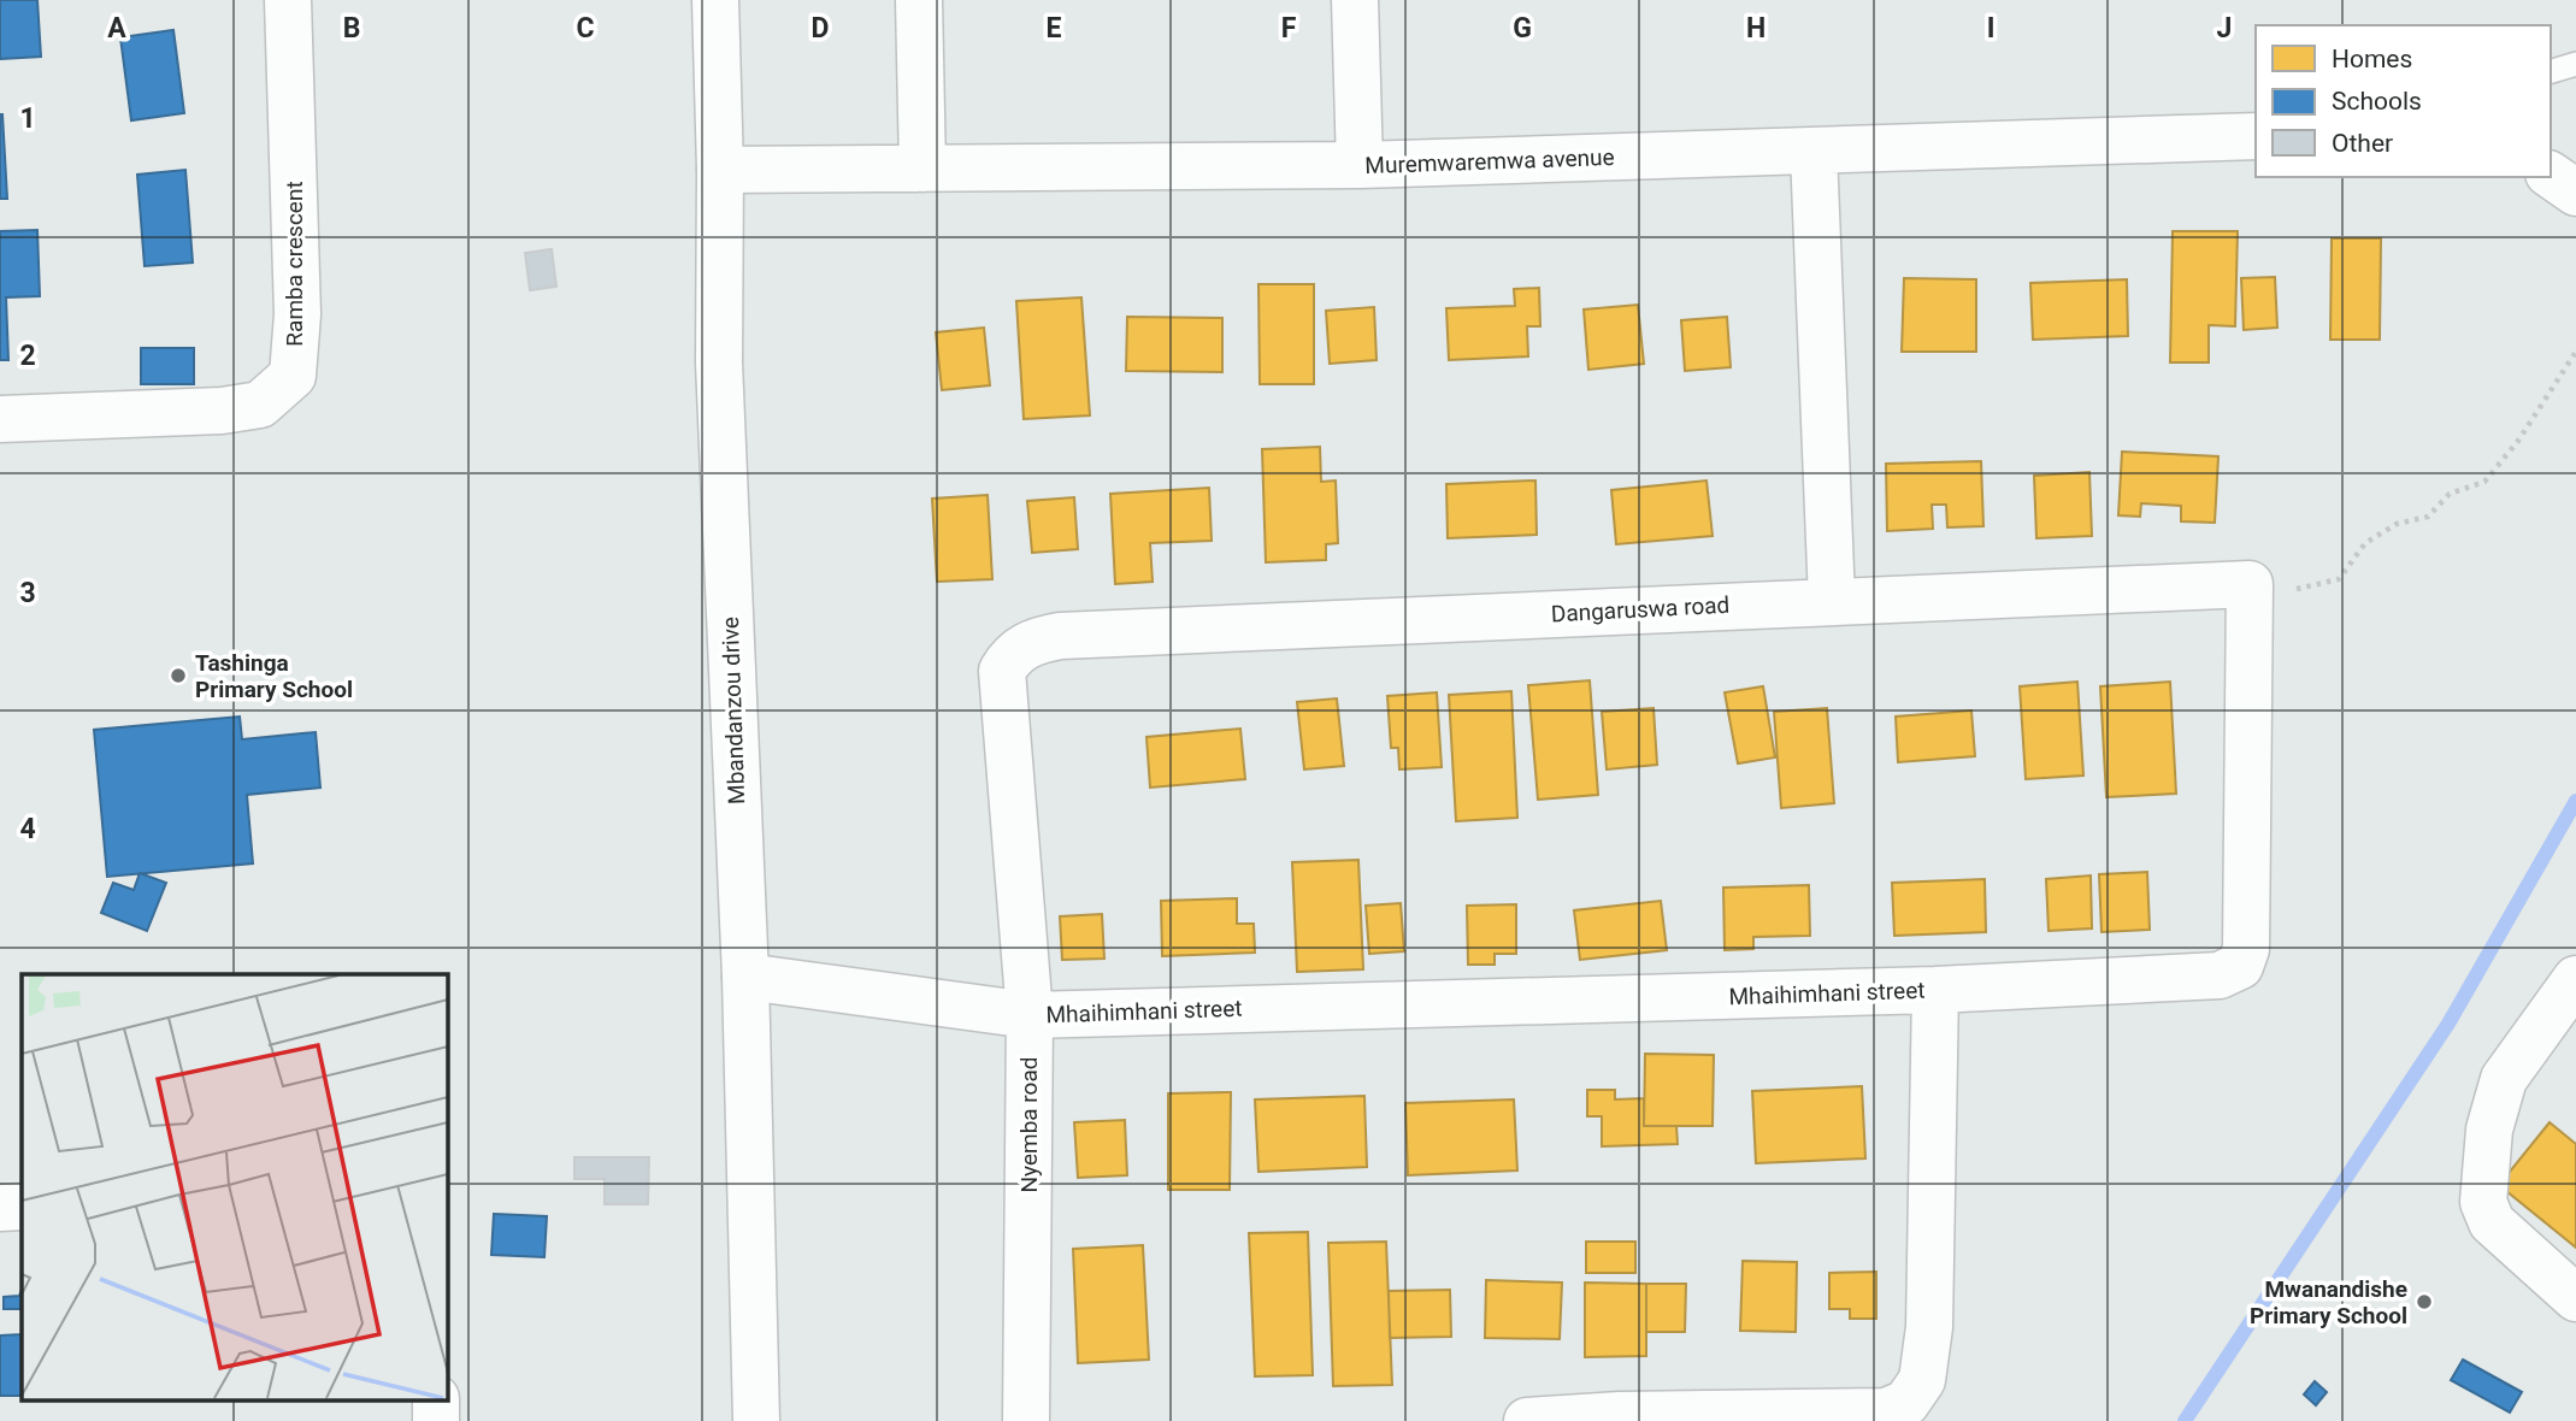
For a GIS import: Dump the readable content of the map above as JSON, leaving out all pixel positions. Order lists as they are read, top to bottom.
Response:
{
  "streets": {
    "street": [
      "Muremwaremwa avenue",
      "Ramba crescent",
      "Dangaruswa road",
      "Mbandanzou drive",
      "Mhaihimhani street",
      "Nyemba road"
    ]
  },
  "crossings": [
    ["Muremwaremwa avenue", "Mbandanzou drive"],
    ["Dangaruswa road", "Mhaihimhani street"],
    ["Dangaruswa road", "Nyemba road"],
    ["Mbandanzou drive", "Mhaihimhani street"],
    ["Mhaihimhani street", "Nyemba road"]
  ],
  "places": ["Tashinga Primary School", "Mwanandishe Primary School"],
  "legend": ["Homes", "Schools", "Other"],
  "grid": {
    "columns": [
      "A",
      "B",
      "C",
      "D",
      "E",
      "F",
      "G",
      "H",
      "I",
      "J"
    ],
    "rows": [
      "1",
      "2",
      "3",
      "4"
    ]
  }
}
